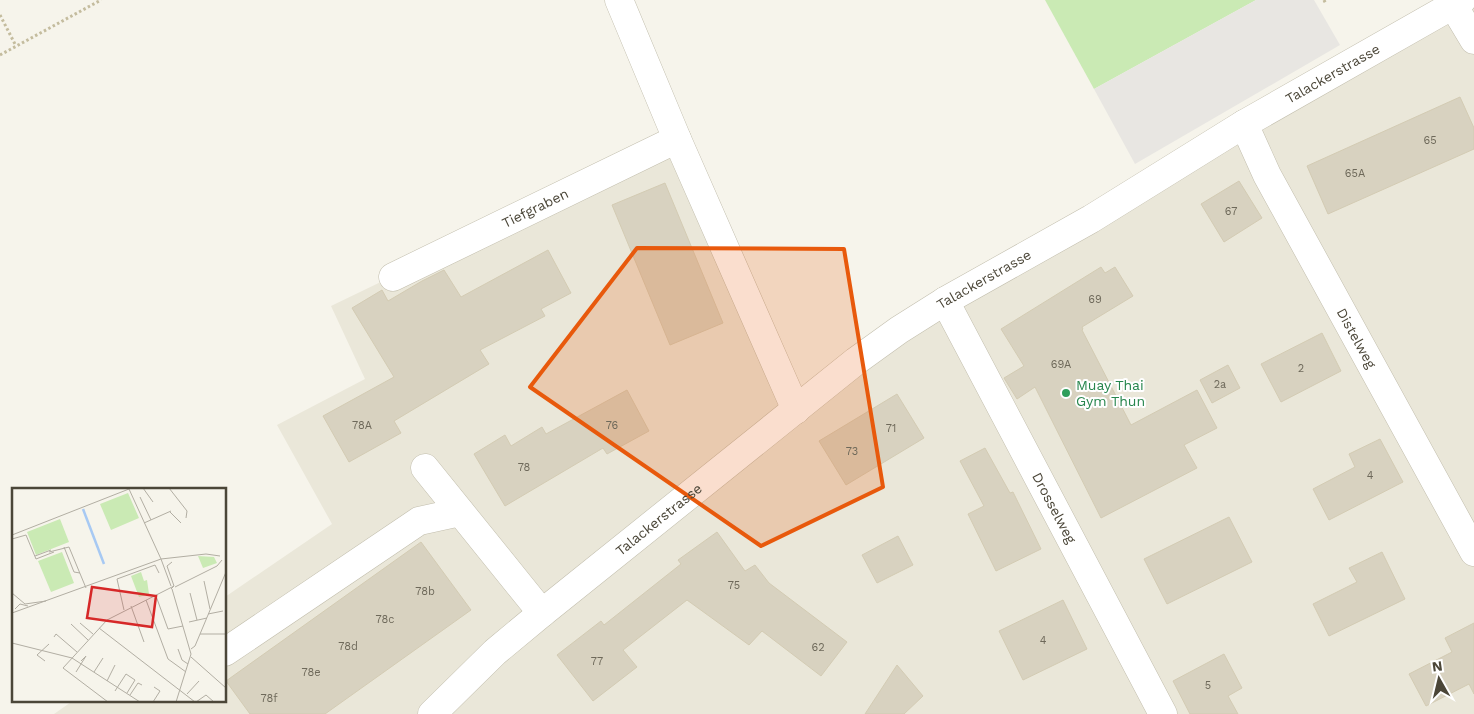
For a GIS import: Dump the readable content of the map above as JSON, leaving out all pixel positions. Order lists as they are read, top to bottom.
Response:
{
  "streets": {
    "street": [
      "Talackerstrasse",
      "Tiefgraben",
      "Distelweg",
      "Drosselweg"
    ]
  },
  "crossings": [
    ["Talackerstrasse", "Distelweg"],
    ["Talackerstrasse", "Drosselweg"]
  ],
  "places": ["Muay Thai Gym Thun"],
  "house_numbers": [
    "65",
    "65A",
    "67",
    "69",
    "69A",
    "2",
    "2a",
    "78A",
    "76",
    "71",
    "73",
    "78",
    "4",
    "75",
    "78b",
    "78c",
    "4",
    "78d",
    "62",
    "77",
    "78e",
    "5",
    "78f"
  ],
  "north": "top"
}
